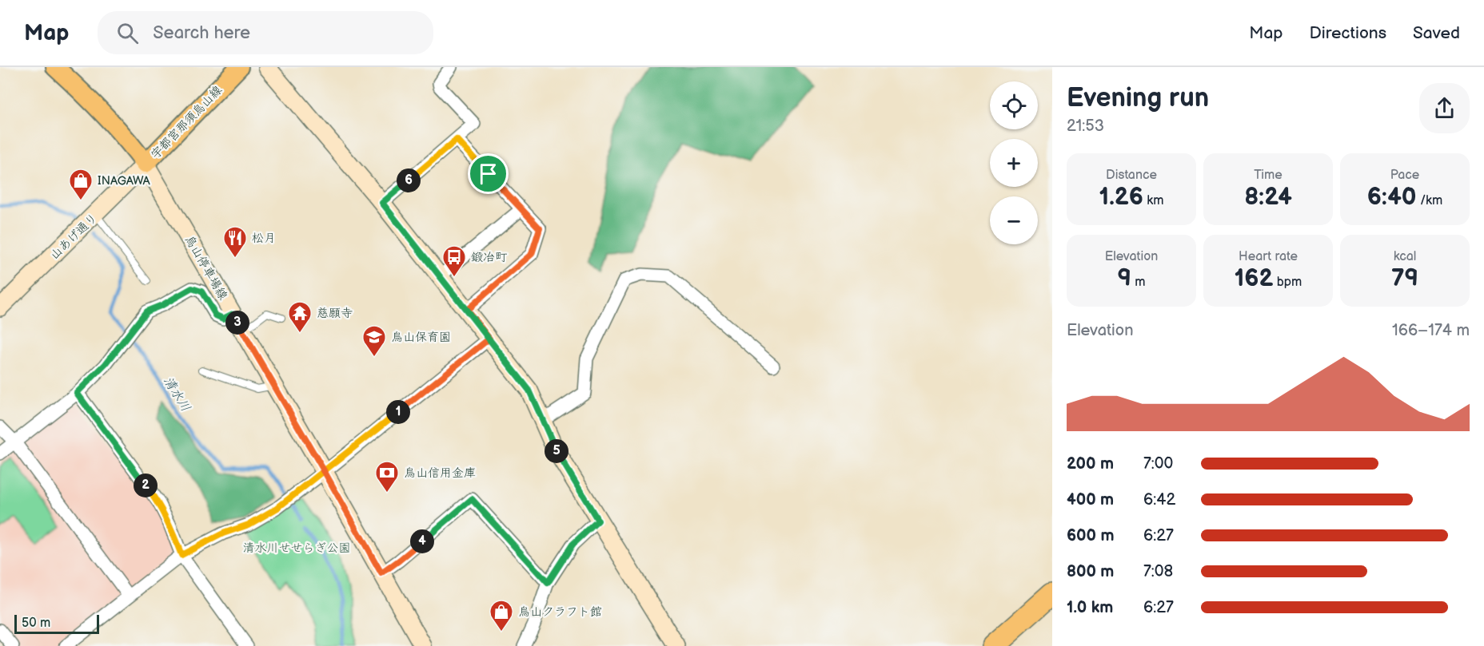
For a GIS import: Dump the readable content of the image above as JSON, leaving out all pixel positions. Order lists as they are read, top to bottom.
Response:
{
  "streets": {
    "main road": ["宇都宮那須烏山線", "山あげ通り", "烏山停車場線"]
  },
  "crossings": [
    ["宇都宮那須烏山線", "山あげ通り"],
    ["宇都宮那須烏山線", "烏山停車場線"],
    ["山あげ通り", "烏山停車場線"]
  ],
  "water": ["清水川"],
  "parks": ["清水川せせらぎ公園"],
  "places": {
    "shop": ["INAGAWA", "烏山クラフト館"],
    "restaurant": ["松月"],
    "bus stop": ["鍛冶町"],
    "temple": ["慈願寺"],
    "school or university": ["烏山保育園"],
    "bank": ["烏山信用金庫"]
  },
  "scale_bar": "50 m",
  "page": {
    "header": "Map",
    "search": "Search here",
    "nav": ["Map", "Directions", "Saved"],
    "heading": ["Evening run", "21:53"],
    "map_buttons": ["+", "−"],
    "stats": [
      ["Distance", "1.26 km"],
      ["Time", "8:24"],
      ["Pace", "6:40 /km"],
      ["Elevation", "9 m"],
      ["Heart rate", "162 bpm"],
      ["kcal", "79"]
    ],
    "pins": [
      "6",
      "3",
      "1",
      "5",
      "2",
      "4"
    ],
    "chart": ["Elevation", "166–174 m"],
    "list": [
      {
        "name": "200 m",
        "note": "7:00"
      },
      {
        "name": "400 m",
        "note": "6:42"
      },
      {
        "name": "600 m",
        "note": "6:27"
      },
      {
        "name": "800 m",
        "note": "7:08"
      },
      {
        "name": "1.0 km",
        "note": "6:27"
      }
    ],
    "scale": "50 m"
  }
}
